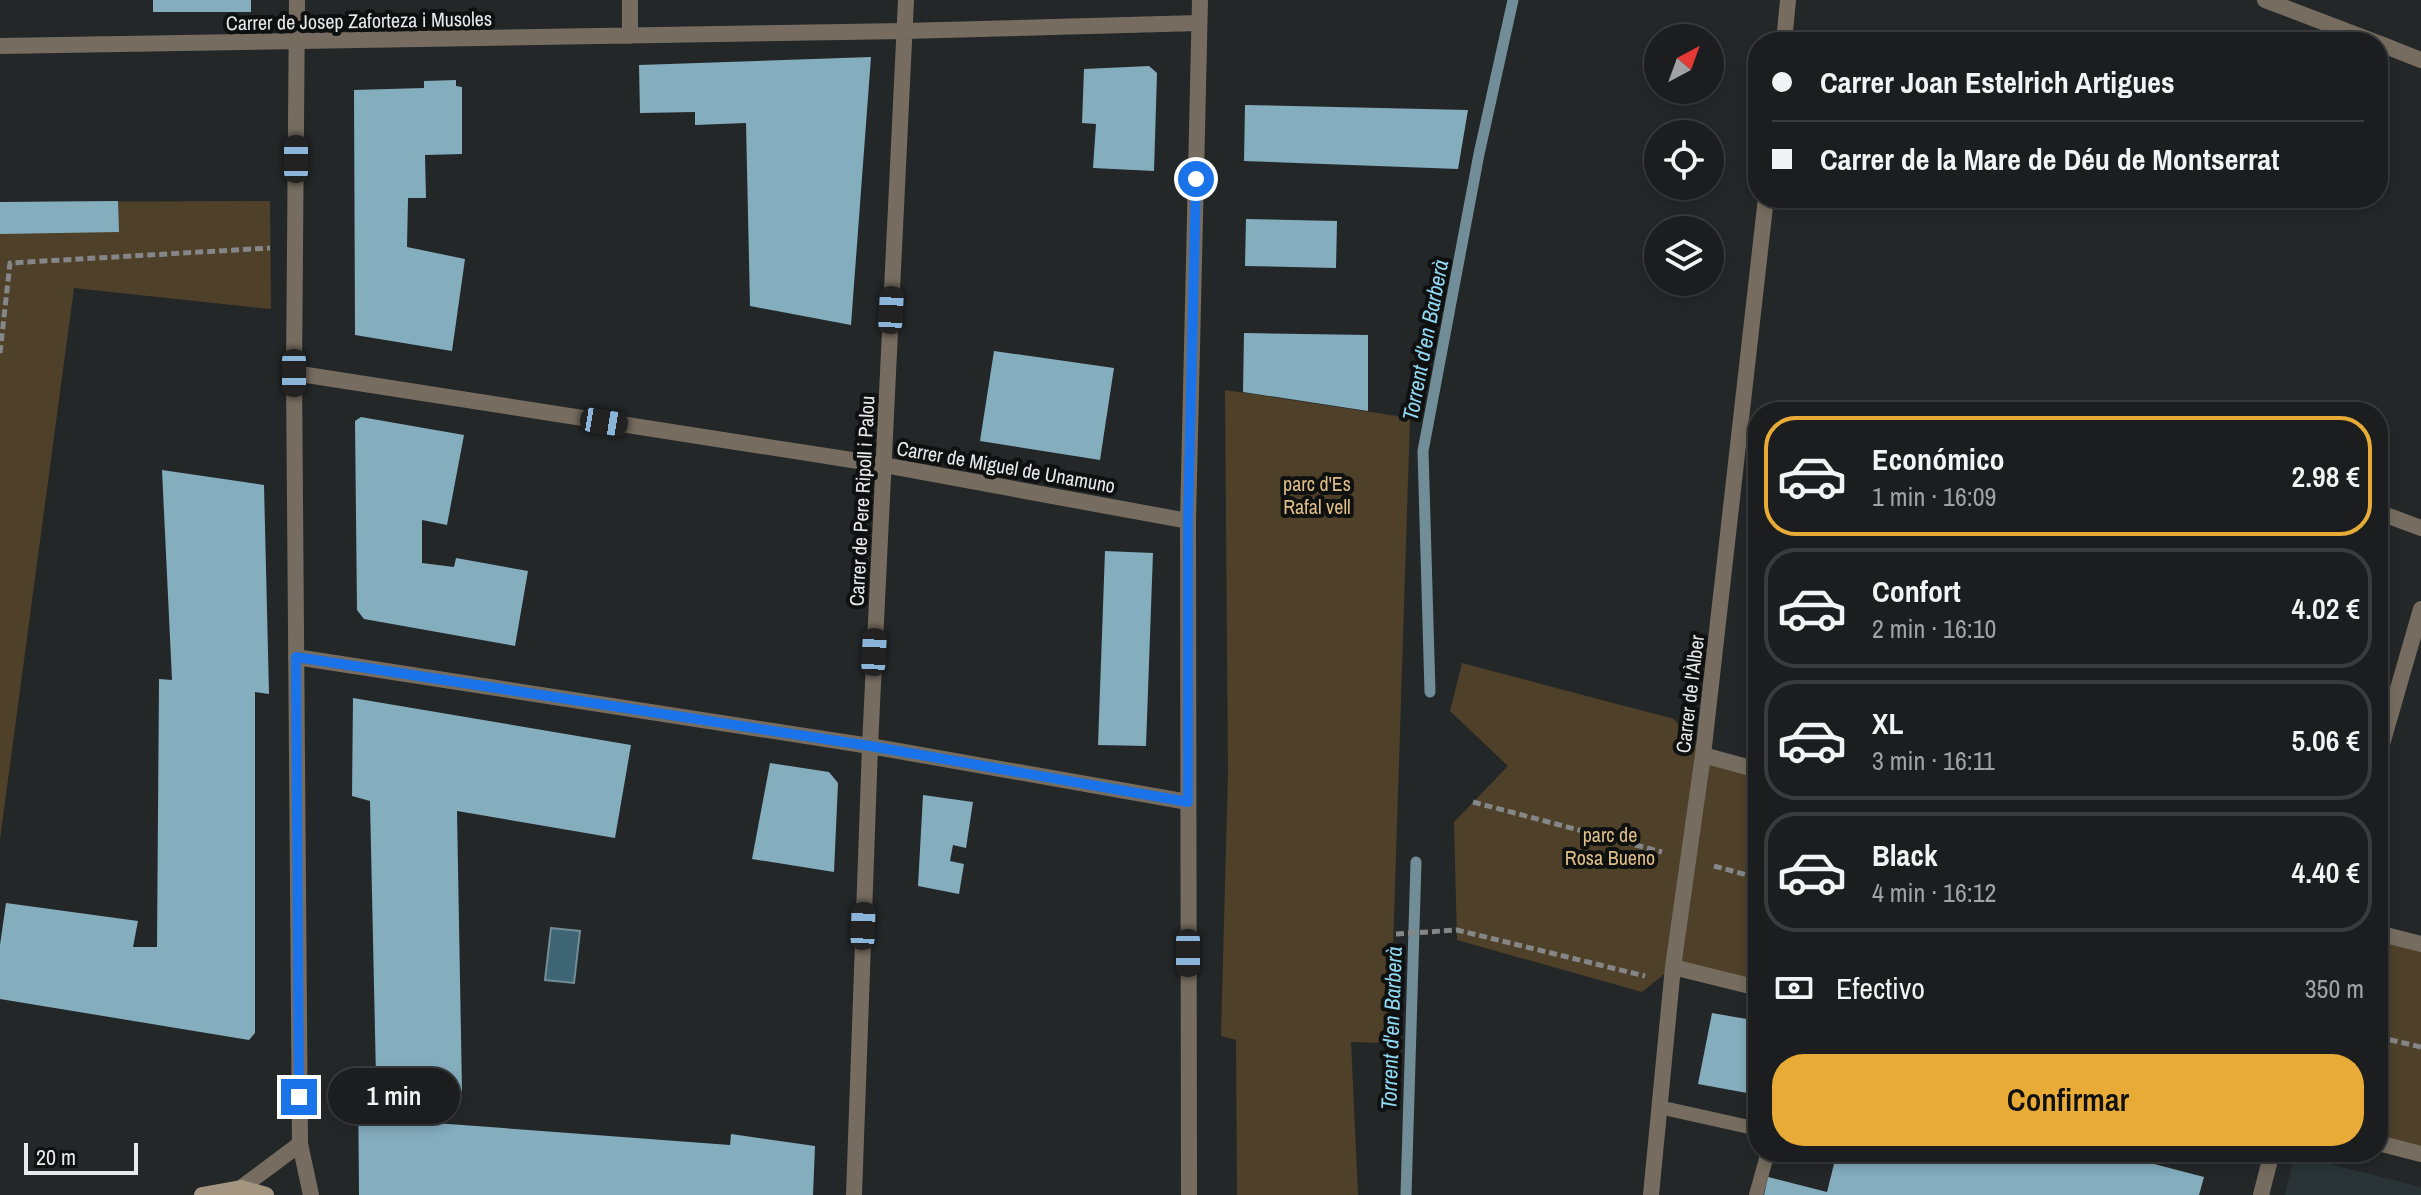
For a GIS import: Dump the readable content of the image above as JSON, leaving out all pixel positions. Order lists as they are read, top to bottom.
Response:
{
  "streets": {
    "street": [
      "Carrer de Josep Zaforteza i Musoles",
      "Carrer de Miguel de Unamuno",
      "Carrer de Pere Ripoll i Palou",
      "Carrer de l'Àlber"
    ]
  },
  "crossings": [
    ["Carrer de Josep Zaforteza i Musoles", "Carrer de Pere Ripoll i Palou"],
    ["Carrer de Miguel de Unamuno", "Carrer de Pere Ripoll i Palou"]
  ],
  "water": ["Torrent d'en Barberà"],
  "parks": ["parc d'Es Rafal vell", "parc de Rosa Bueno"],
  "scale_bar": "20 m",
  "north": "top right",
  "page": {
    "banner": ["Carrer Joan Estelrich Artigues", "Carrer de la Mare de Déu de Montserrat"],
    "list": [
      {
        "name": "Económico",
        "note": "1 min · 16:09",
        "value": "2.98 €"
      },
      {
        "name": "Confort",
        "note": "2 min · 16:10",
        "value": "4.02 €"
      },
      {
        "name": "XL",
        "note": "3 min · 16:11",
        "value": "5.06 €"
      },
      {
        "name": "Black",
        "note": "4 min · 16:12",
        "value": "4.40 €"
      }
    ],
    "pay": ["Efectivo", "350 m"],
    "buttons": "Confirmar",
    "bubble": "1 min",
    "scale": "20 m"
  }
}
